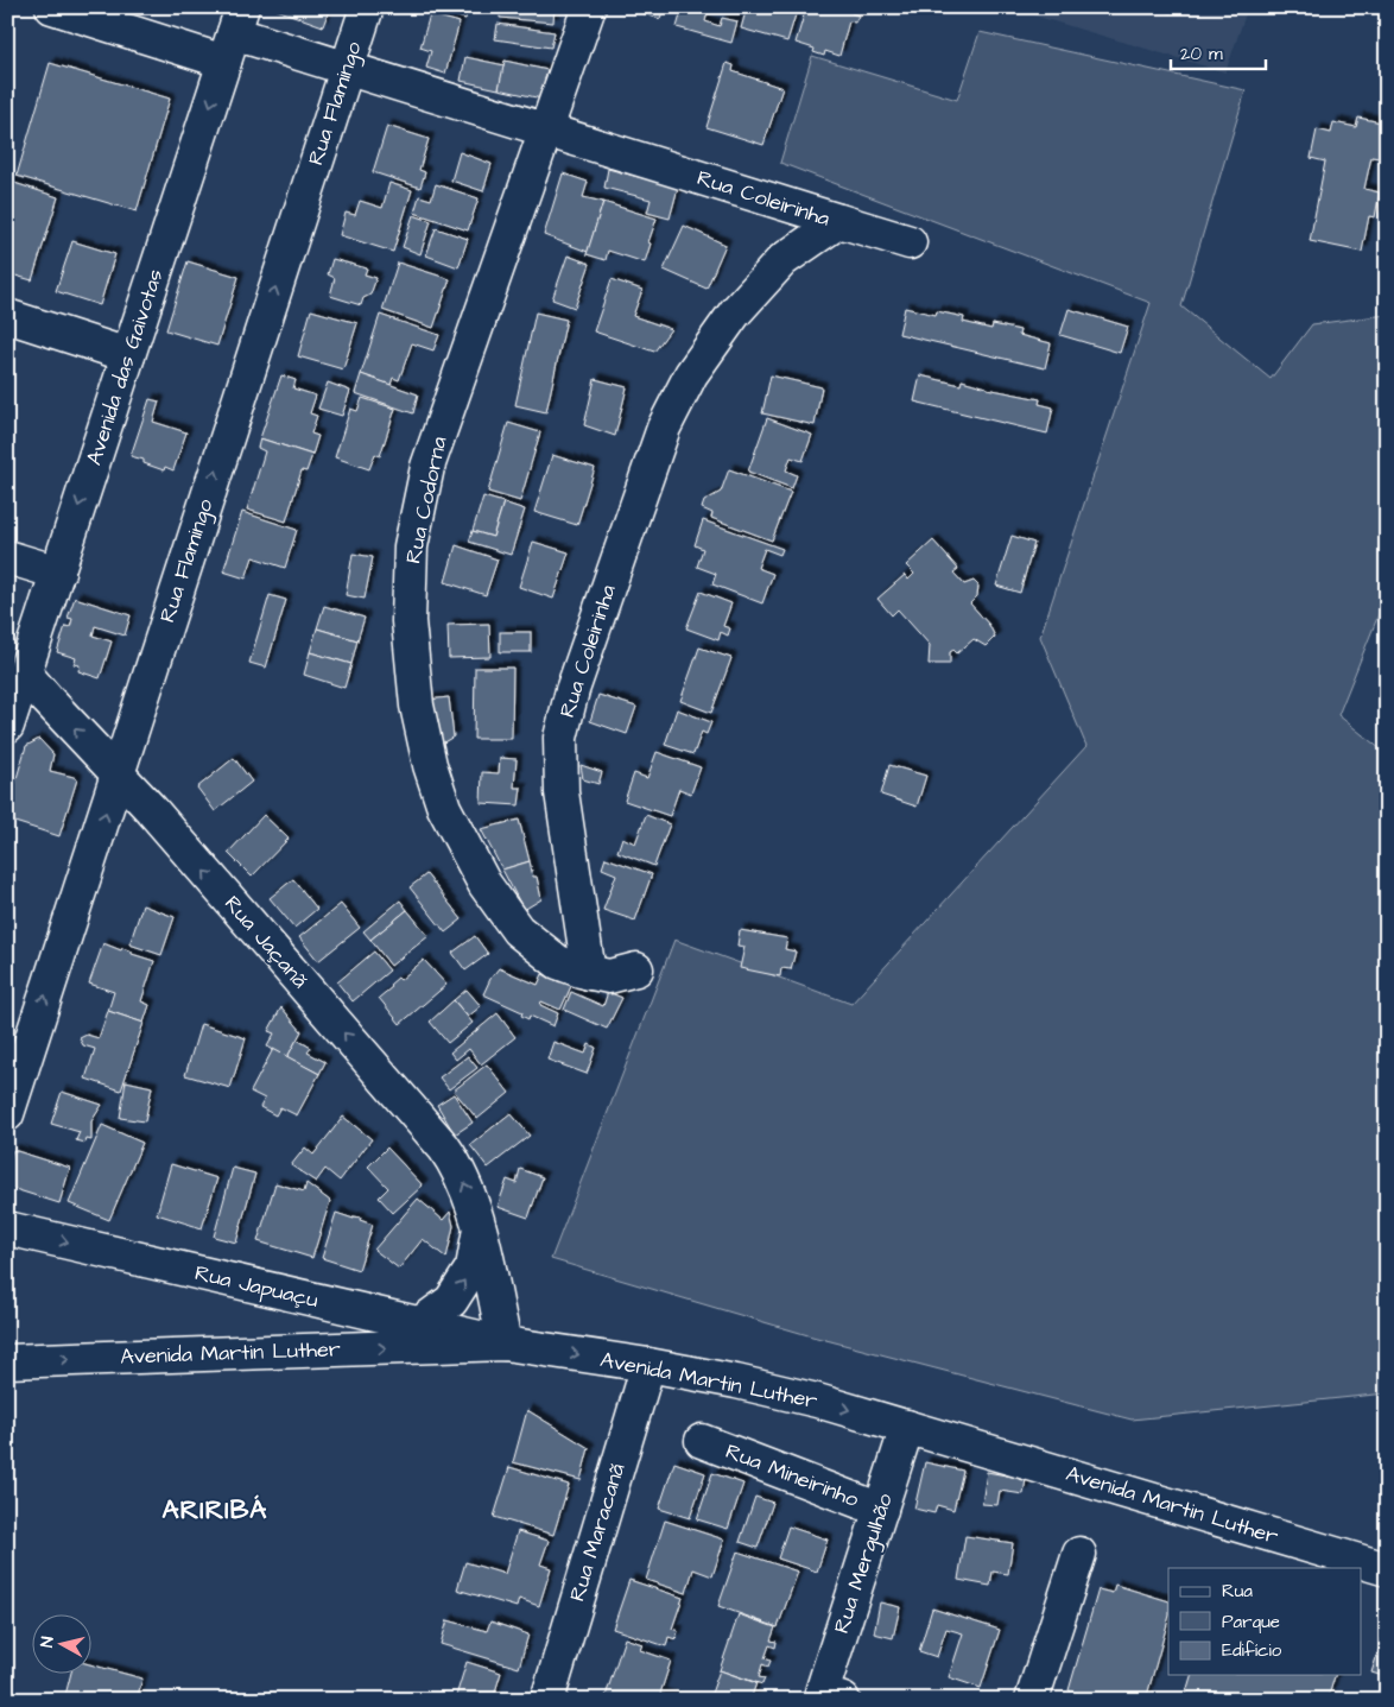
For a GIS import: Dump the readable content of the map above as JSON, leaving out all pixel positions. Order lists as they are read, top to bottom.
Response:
{
  "streets": {
    "street": [
      "Rua Flamingo",
      "Rua Coleirinha",
      "Avenida das Gaivotas",
      "Rua Codorna",
      "Rua Jaçanã",
      "Rua Japuaçu",
      "Avenida Martin Luther",
      "Rua Mineirinho",
      "Rua Maracanã",
      "Rua Mergulhão"
    ]
  },
  "crossings": [
    ["Rua Flamingo", "Rua Coleirinha"],
    ["Rua Flamingo", "Rua Jaçanã"],
    ["Rua Coleirinha", "Avenida das Gaivotas"],
    ["Rua Coleirinha", "Rua Codorna"],
    ["Avenida das Gaivotas", "Rua Jaçanã"],
    ["Rua Jaçanã", "Rua Japuaçu"],
    ["Rua Jaçanã", "Avenida Martin Luther"],
    ["Rua Japuaçu", "Avenida Martin Luther"],
    ["Avenida Martin Luther", "Rua Maracanã"],
    ["Avenida Martin Luther", "Rua Mergulhão"],
    ["Rua Mineirinho", "Rua Mergulhão"]
  ],
  "one_way": [
    "Rua Flamingo",
    "Avenida das Gaivotas",
    "Rua Jaçanã",
    "Rua Japuaçu",
    "Avenida Martin Luther"
  ],
  "districts": ["ARIRIBÁ"],
  "legend": ["Rua", "Parque", "Edifício"],
  "scale_bar": "20 m",
  "north": "left"
}
